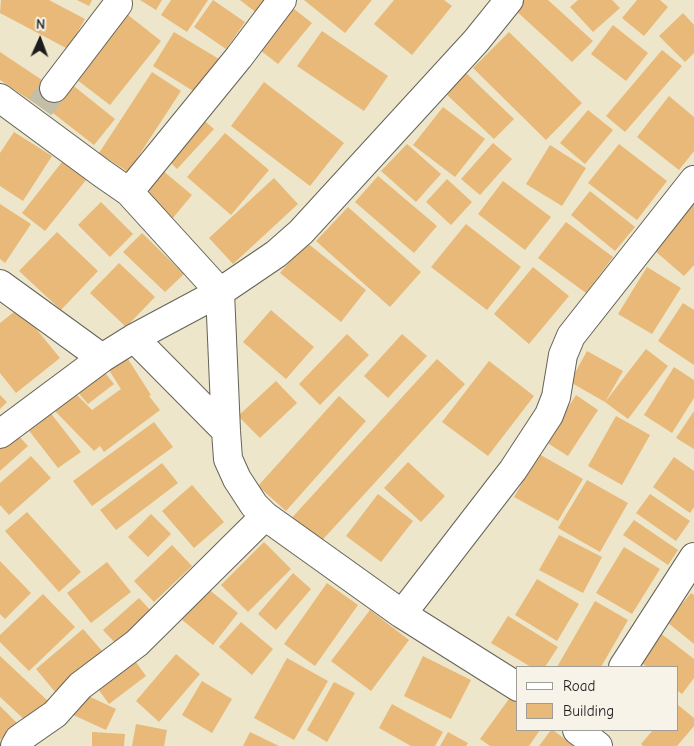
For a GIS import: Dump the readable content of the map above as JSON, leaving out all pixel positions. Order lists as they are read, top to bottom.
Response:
{
  "legend": ["Road", "Building"],
  "north": "top"
}
